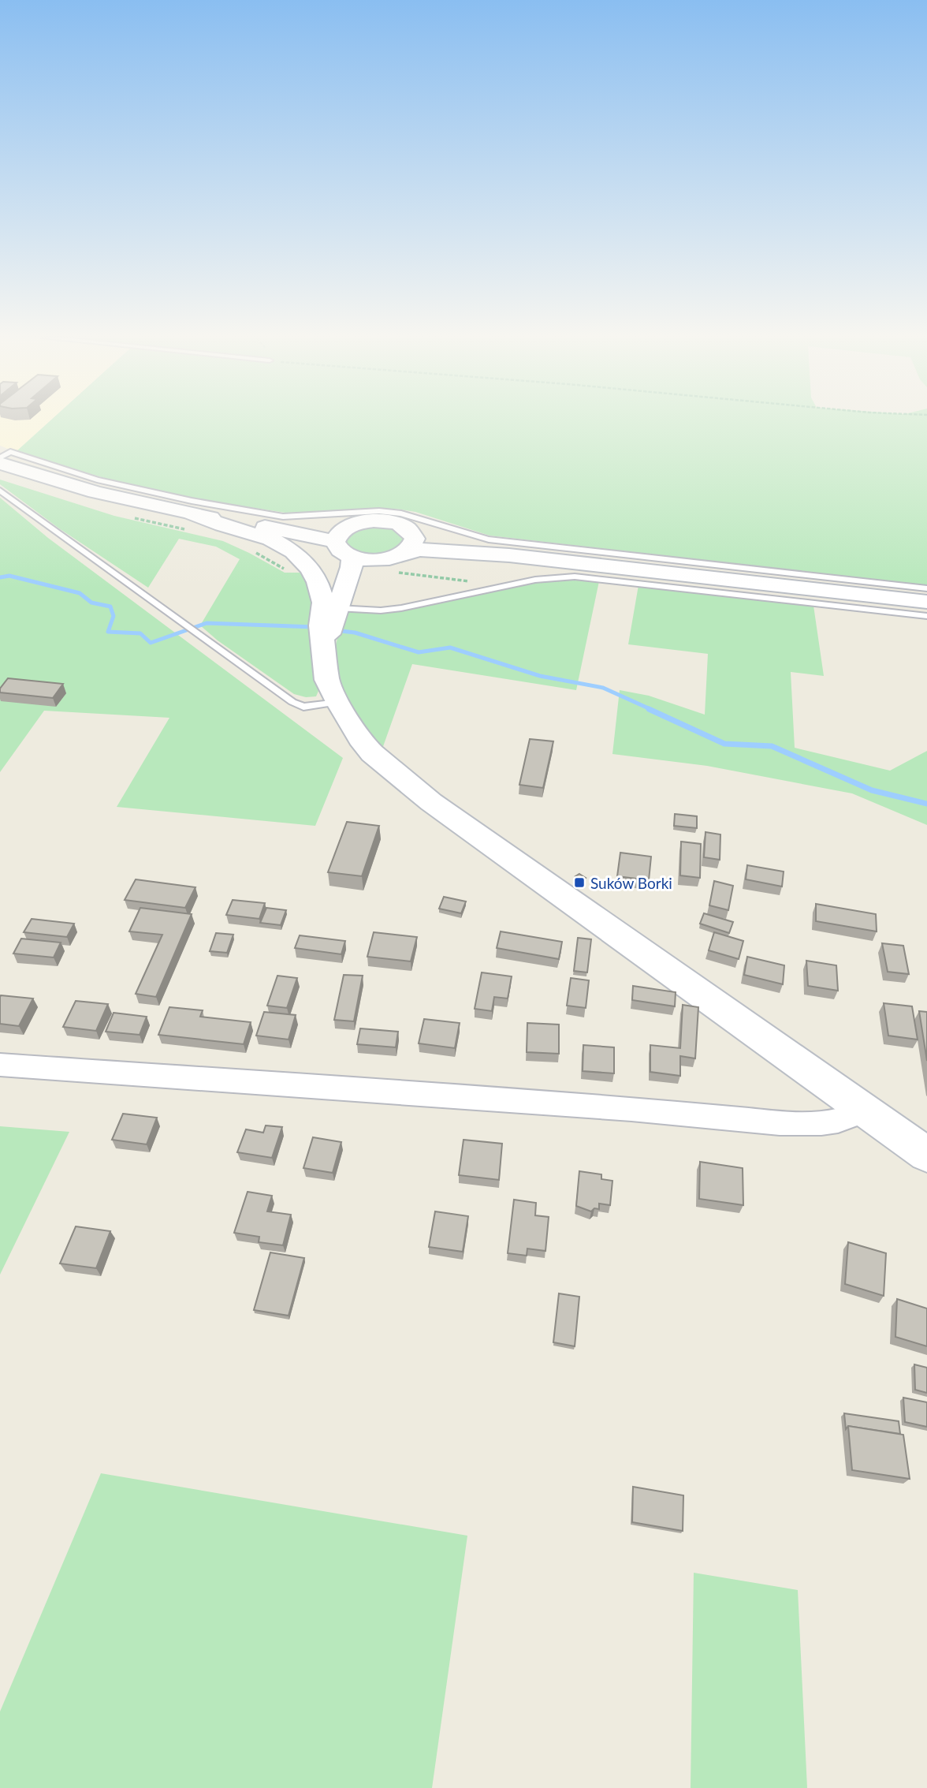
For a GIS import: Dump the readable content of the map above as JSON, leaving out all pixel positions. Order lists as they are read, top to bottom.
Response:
{
  "places": {
    "transit": ["Suków Borki"]
  }
}
